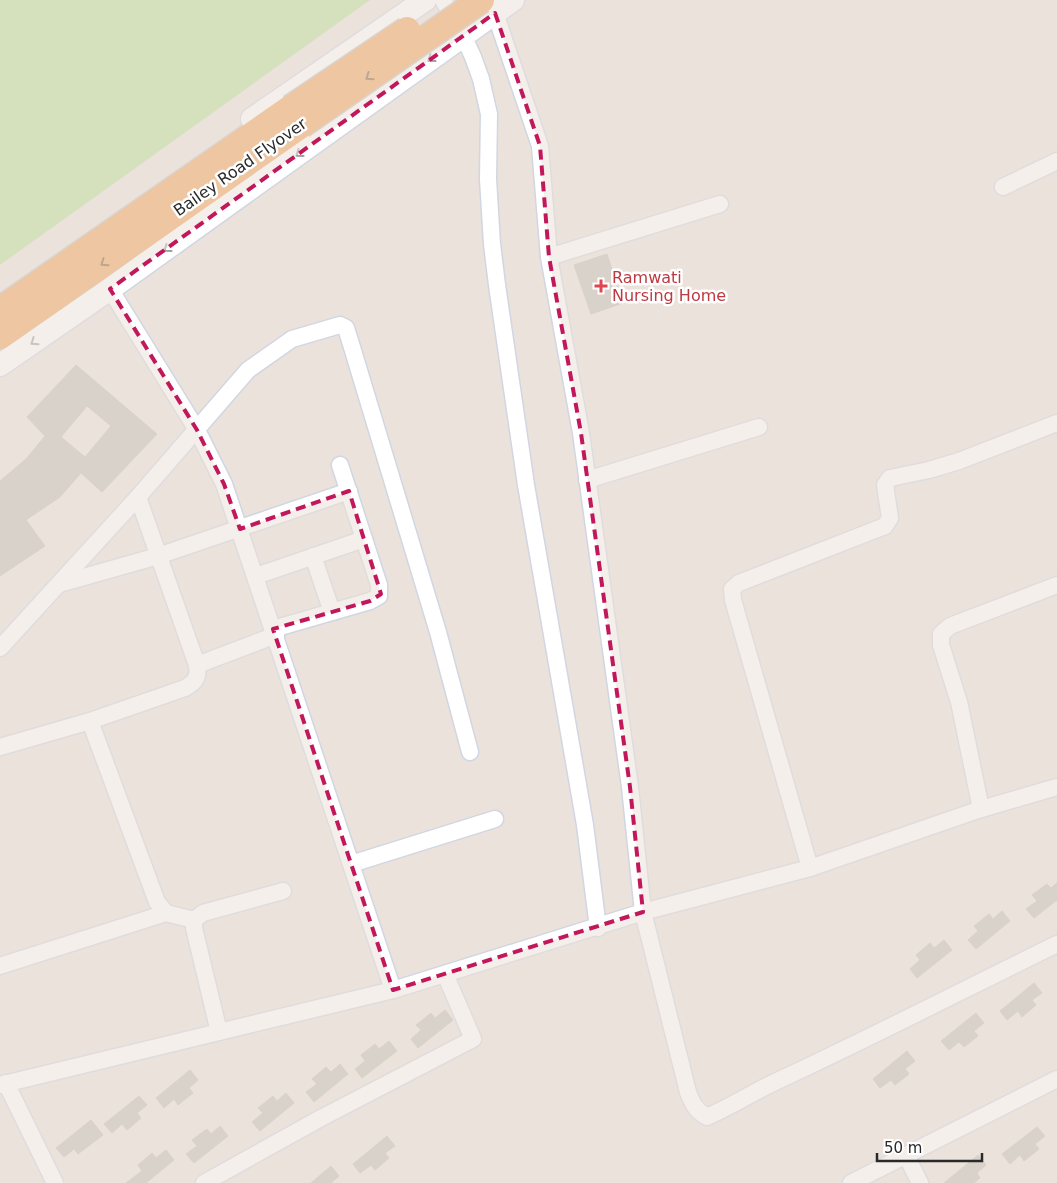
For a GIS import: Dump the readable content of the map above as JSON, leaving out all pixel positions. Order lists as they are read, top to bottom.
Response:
{
  "streets": {
    "highway": ["Bailey Road Flyover"]
  },
  "places": {
    "health": ["Ramwati Nursing Home"]
  },
  "scale_bar": "50 m"
}
